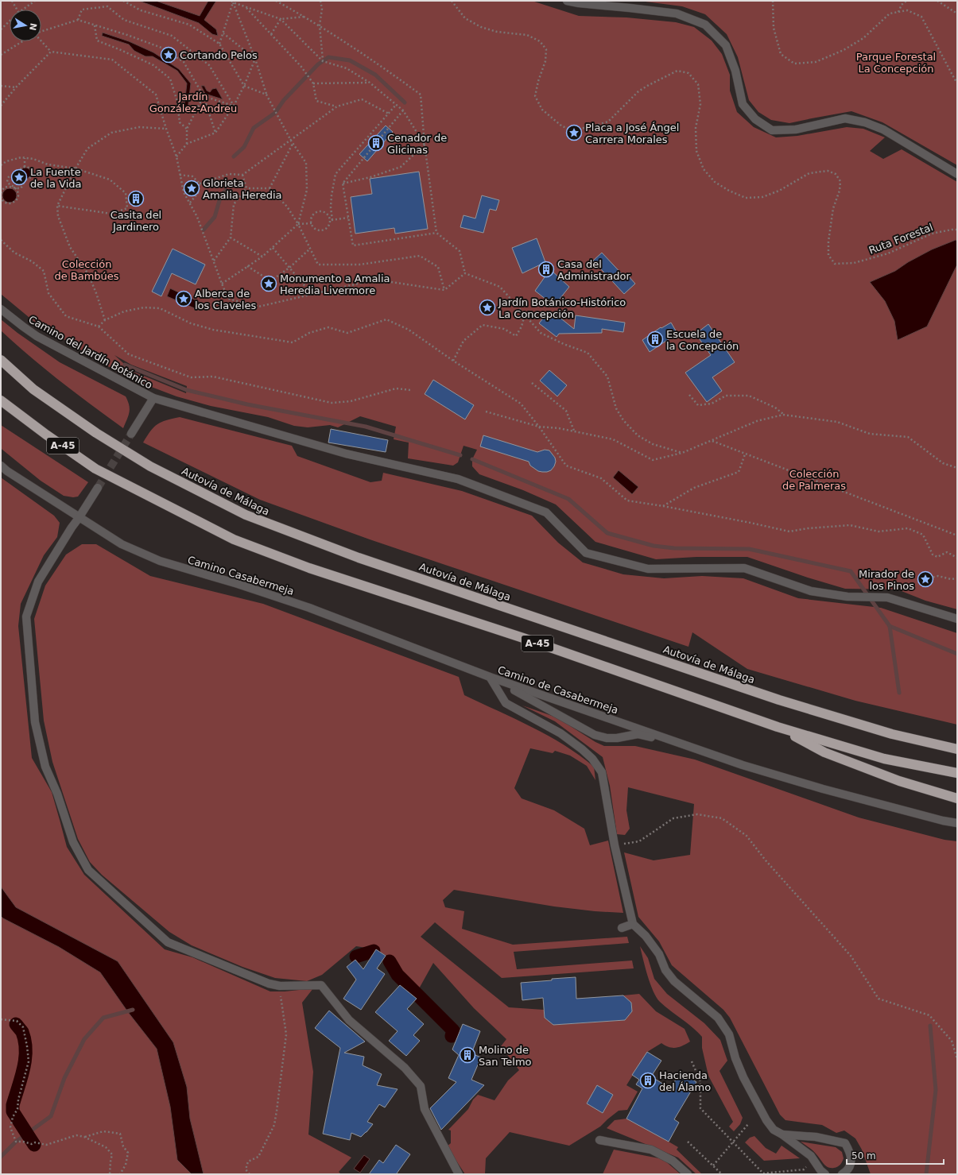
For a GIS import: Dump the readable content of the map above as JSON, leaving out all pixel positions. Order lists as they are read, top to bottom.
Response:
{
  "streets": {
    "highway": ["A-45", "Autovía de Málaga"],
    "street": ["Camino del Jardín Botánico", "Camino Casabermeja", "Camino de Casabermeja"],
    "path": ["Ruta Forestal"]
  },
  "crossings": [
    ["Camino Casabermeja", "Camino de Casabermeja"]
  ],
  "parks": [
    "Parque Forestal La Concepción",
    "Jardín González-Andreu",
    "Colección de Bambúes",
    "Colección de Palmeras"
  ],
  "places": {
    "place": [
      "Cortando Pelos",
      "Placa a José Ángel Carrera Morales",
      "La Fuente de la Vida",
      "Glorieta Amalia Heredia",
      "Monumento a Amalia Heredia Livermore",
      "Alberca de los Claveles",
      "Jardín Botánico-Histórico La Concepción",
      "Mirador de los Pinos"
    ],
    "building": [
      "Cenador de Glicinas",
      "Casita del Jardinero",
      "Casa del Administrador",
      "Escuela de la Concepción",
      "Molino de San Telmo",
      "Hacienda del Álamo"
    ]
  },
  "scale_bar": "50 m",
  "north": "right"
}
